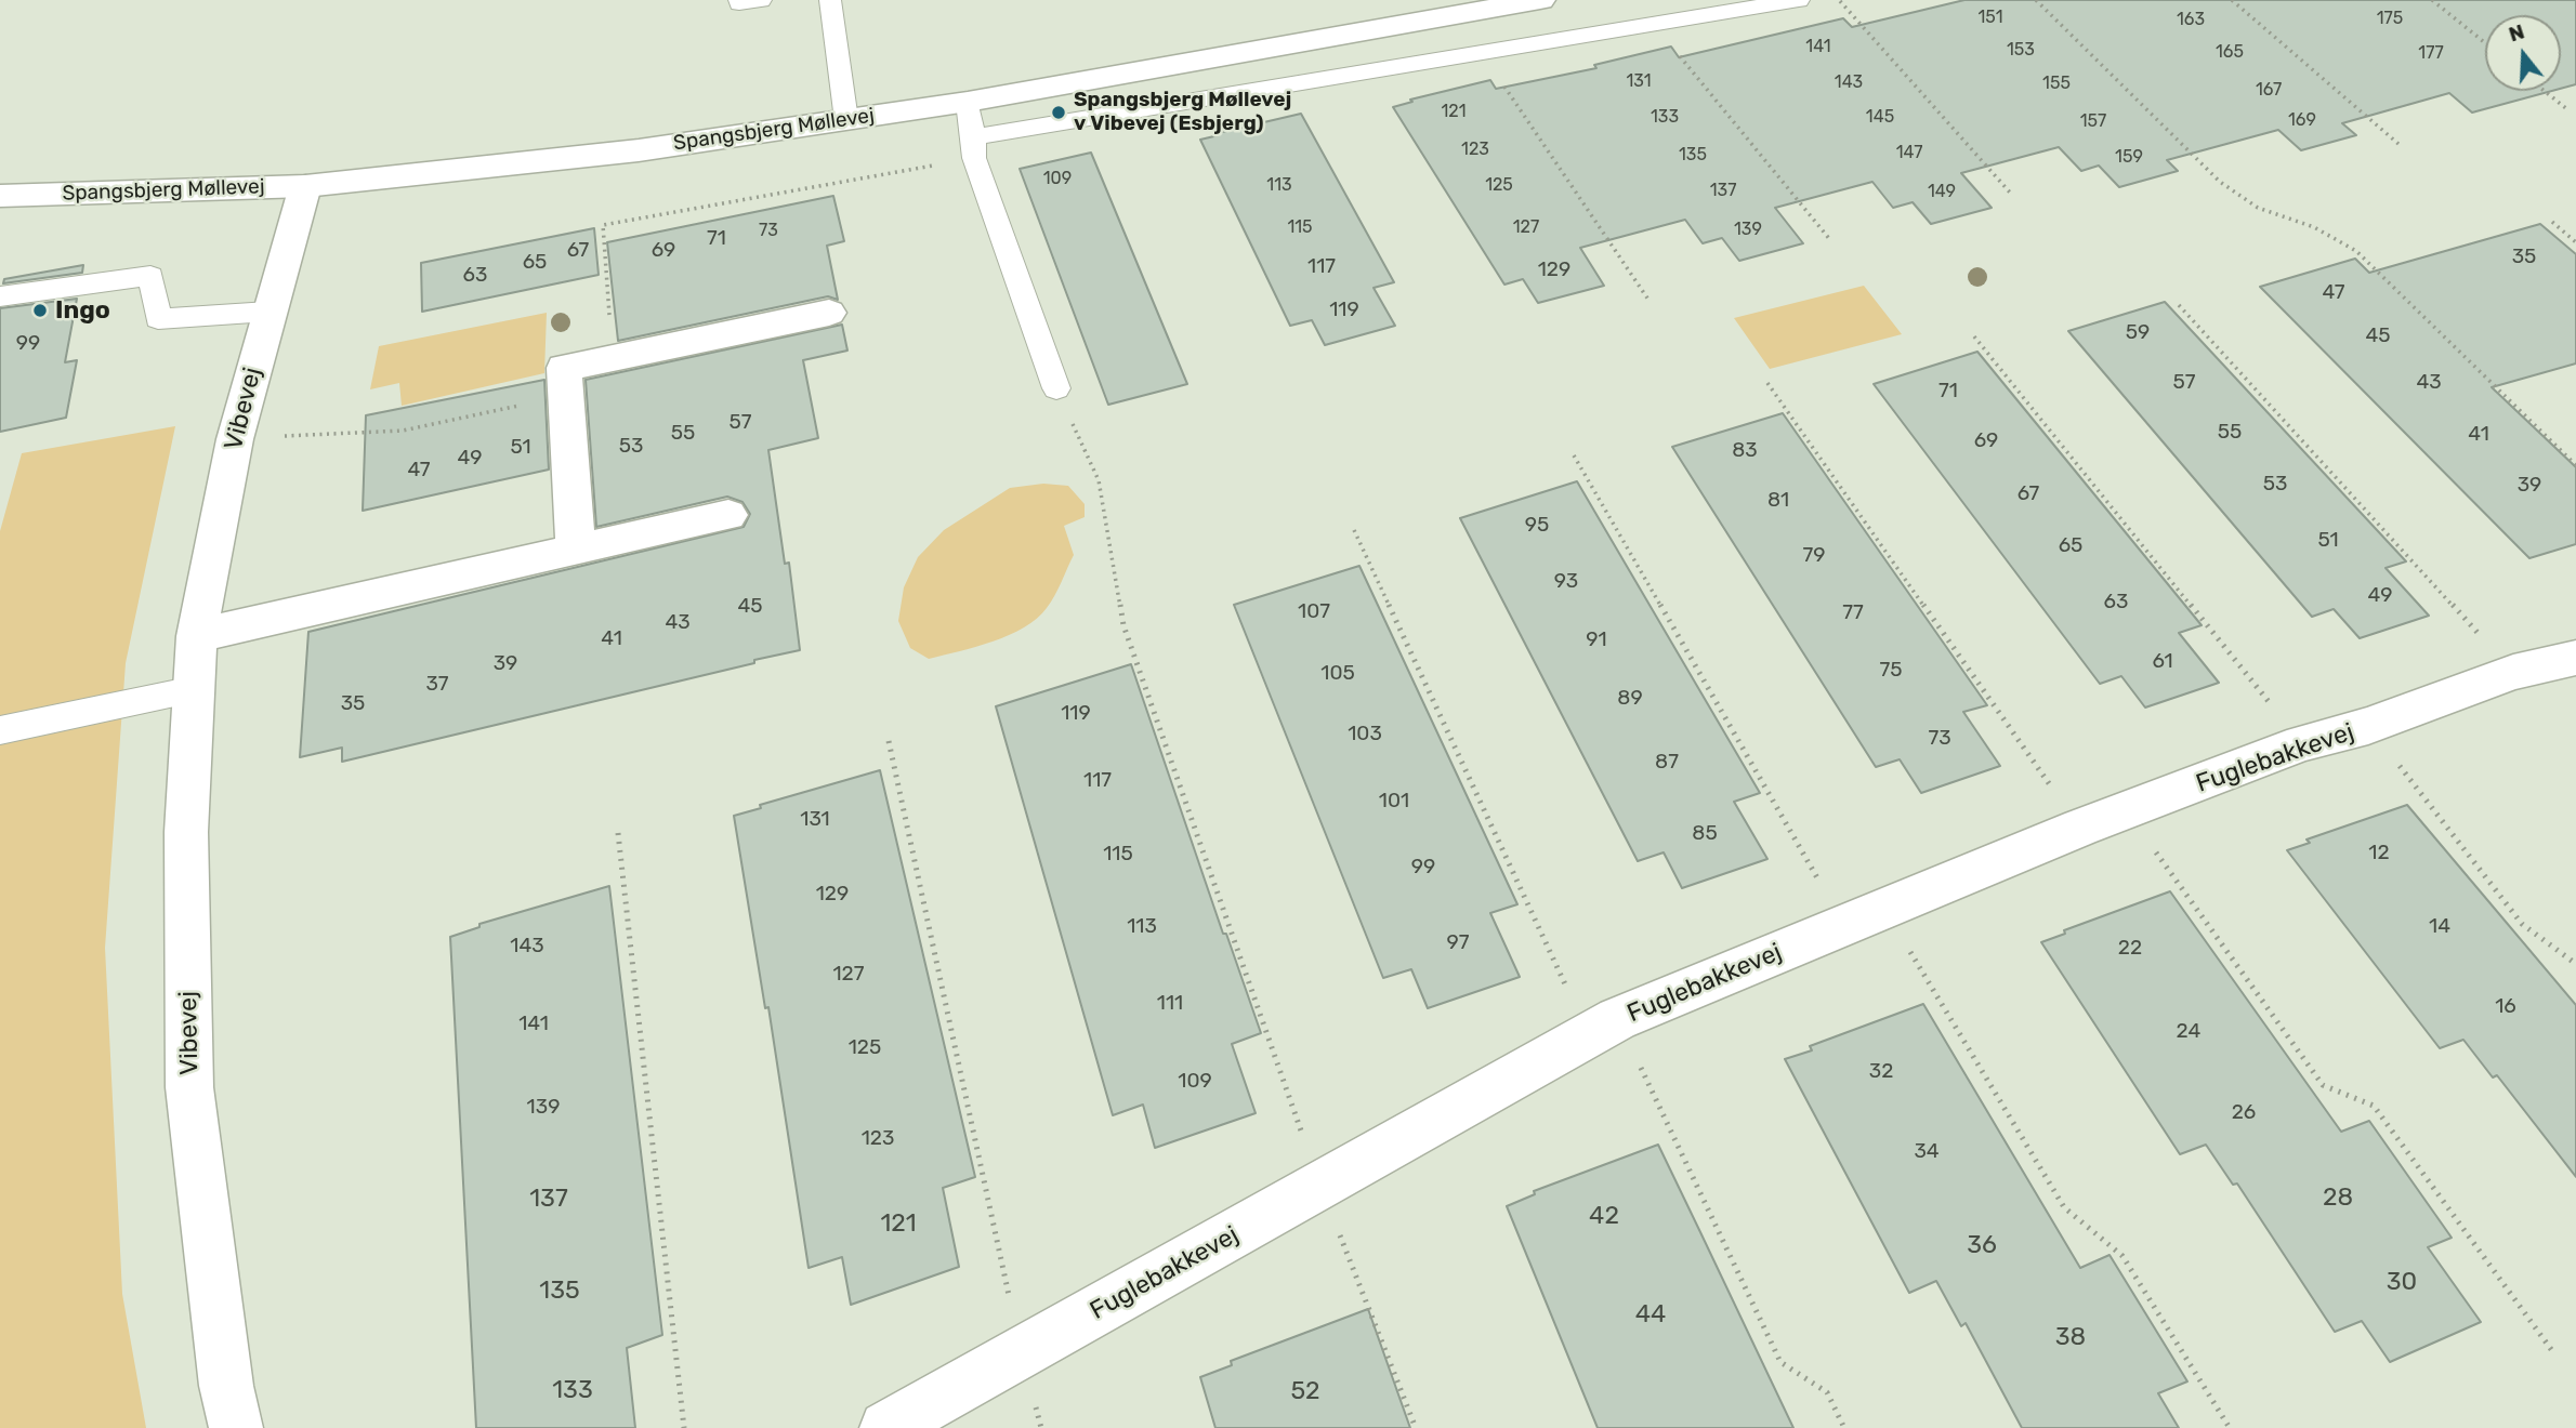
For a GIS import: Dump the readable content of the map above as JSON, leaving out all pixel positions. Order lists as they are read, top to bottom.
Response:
{
  "streets": {
    "street": ["Spangsbjerg Møllevej", "Vibevej", "Fuglebakkevej"]
  },
  "crossings": [
    ["Spangsbjerg Møllevej", "Vibevej"]
  ],
  "places": ["Spangsbjerg Møllevej v Vibevej (Esbjerg)", "Ingo"],
  "house_numbers": [
    "151",
    "175",
    "163",
    "141",
    "153",
    "165",
    "177",
    "131",
    "143",
    "155",
    "167",
    "121",
    "133",
    "145",
    "169",
    "157",
    "123",
    "147",
    "135",
    "159",
    "109",
    "113",
    "125",
    "137",
    "149",
    "115",
    "127",
    "139",
    "73",
    "71",
    "67",
    "69",
    "35",
    "65",
    "117",
    "129",
    "63",
    "47",
    "119",
    "59",
    "45",
    "99",
    "57",
    "43",
    "71",
    "57",
    "55",
    "55",
    "41",
    "69",
    "53",
    "51",
    "83",
    "49",
    "47",
    "53",
    "39",
    "67",
    "81",
    "95",
    "51",
    "65",
    "79",
    "93",
    "49",
    "63",
    "45",
    "107",
    "77",
    "43",
    "41",
    "91",
    "61",
    "39",
    "75",
    "105",
    "37",
    "89",
    "35",
    "119",
    "103",
    "73",
    "87",
    "117",
    "101",
    "131",
    "85",
    "12",
    "115",
    "99",
    "129",
    "113",
    "14",
    "97",
    "143",
    "22",
    "127",
    "111",
    "16",
    "141",
    "24",
    "125",
    "32",
    "109",
    "139",
    "26",
    "123",
    "34",
    "28",
    "137",
    "42",
    "121",
    "36",
    "30",
    "135",
    "44",
    "38",
    "133",
    "52"
  ],
  "north": "top"
}
